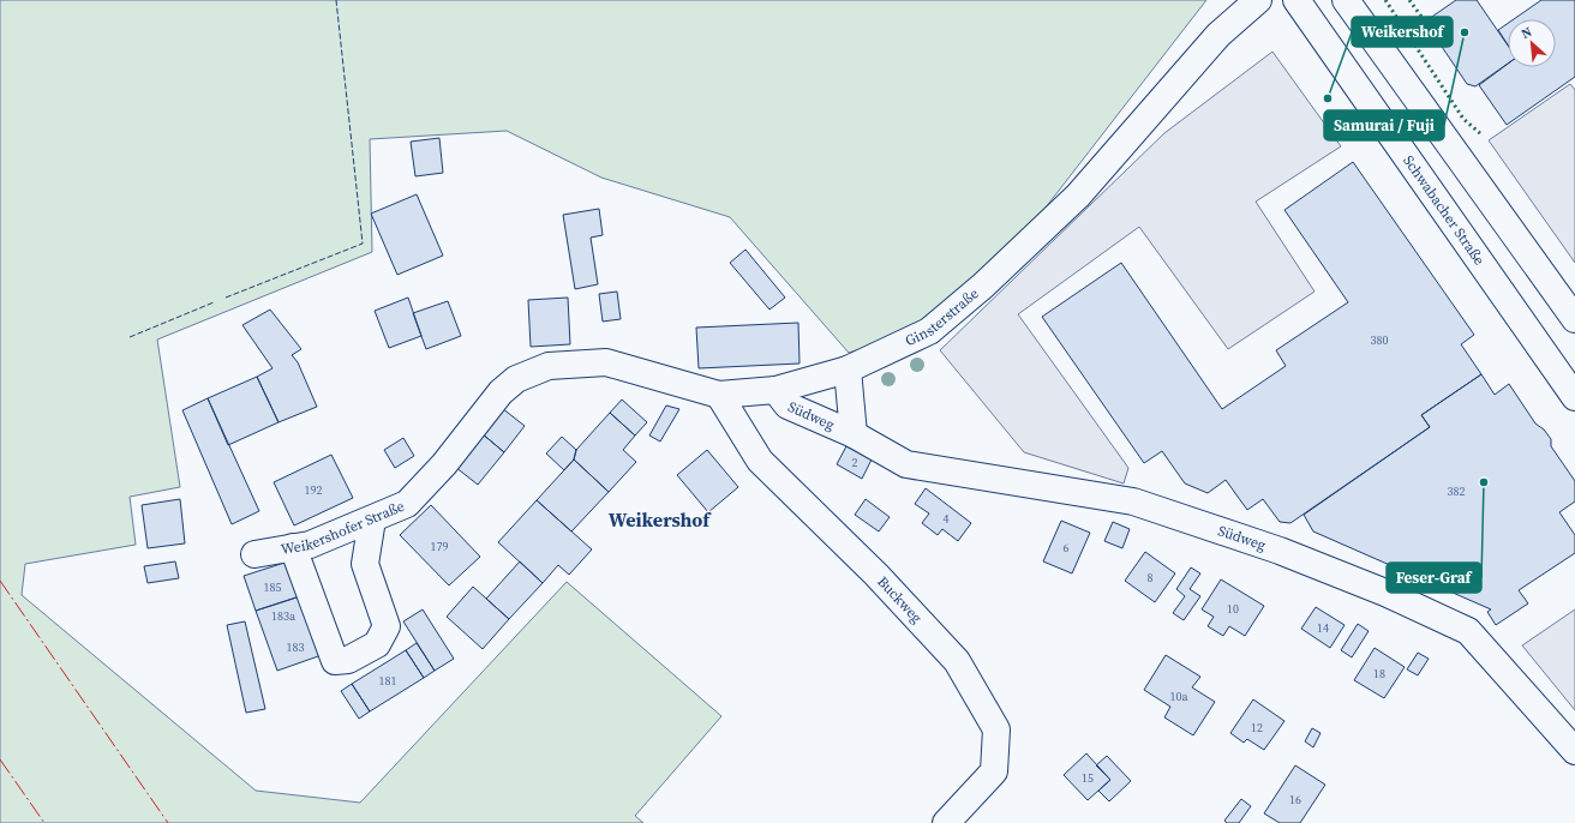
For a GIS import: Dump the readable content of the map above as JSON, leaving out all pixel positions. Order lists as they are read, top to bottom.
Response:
{
  "streets": {
    "street": [
      "Schwabacher Straße",
      "Ginsterstraße",
      "Südweg",
      "Weikershofer Straße",
      "Buckweg"
    ]
  },
  "crossings": [
    ["Ginsterstraße", "Südweg"],
    ["Ginsterstraße", "Weikershofer Straße"],
    ["Ginsterstraße", "Buckweg"]
  ],
  "districts": ["Weikershof"],
  "places": ["Samurai / Fuji", "Weikershof", "Feser-Graf"],
  "house_numbers": [
    "380",
    "2",
    "192",
    "382",
    "4",
    "179",
    "6",
    "8",
    "185",
    "10",
    "183a",
    "14",
    "183",
    "18",
    "181",
    "10a",
    "12",
    "15",
    "16"
  ],
  "north": "top left"
}
